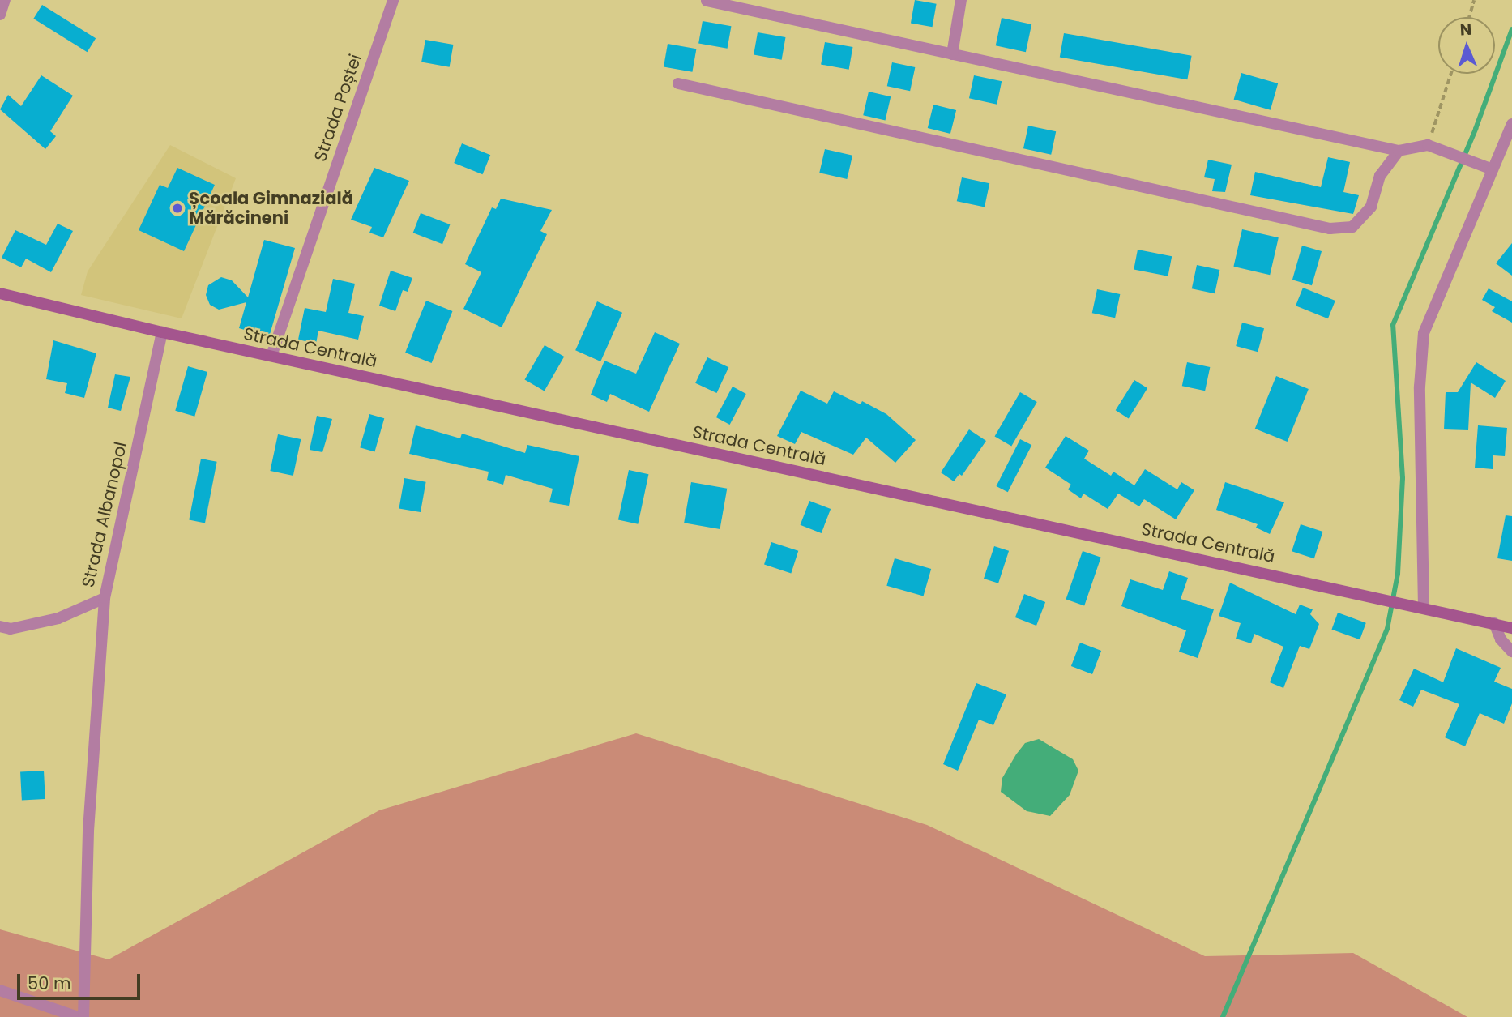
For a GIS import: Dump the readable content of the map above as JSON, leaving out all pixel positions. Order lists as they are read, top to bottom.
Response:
{
  "streets": {
    "main road": ["Strada Centrală"],
    "street": ["Strada Poștei", "Strada Albanopol"]
  },
  "crossings": [
    ["Strada Poștei", "Strada Centrală"],
    ["Strada Centrală", "Strada Albanopol"]
  ],
  "places": ["Școala Gimnazială Mărăcineni"],
  "scale_bar": "50 m",
  "north": "top"
}
